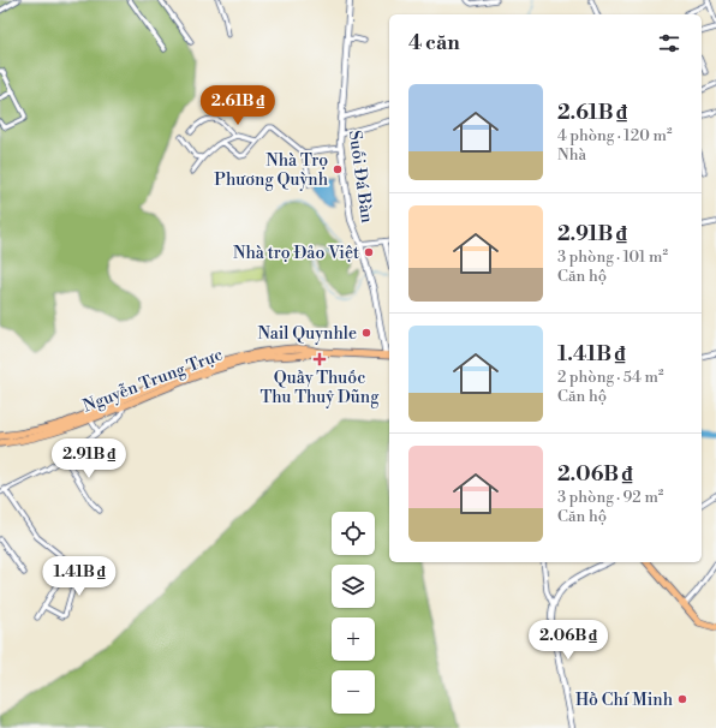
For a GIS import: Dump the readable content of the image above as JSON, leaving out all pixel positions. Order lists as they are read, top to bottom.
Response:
{
  "streets": {
    "main road": ["Nguyễn Trung Trực"],
    "street": ["Suối Đá Bàn"]
  },
  "crossings": [
    ["Suối Đá Bàn", "Nguyễn Trung Trực"]
  ],
  "places": {
    "other": [
      "Nhà Trọ Phương Quỳnh",
      "Nhà trọ Đảo Việt",
      "Nail Quynhle",
      "Hồ Chí Minh"
    ],
    "health": ["Quầy Thuốc Thu Thuỷ Dũng"]
  },
  "page": {
    "heading": "4 căn",
    "list": [
      {
        "name": "2.61B ₫",
        "note": "4 phòng · 120 m² · Nhà"
      },
      {
        "name": "2.91B ₫",
        "note": "3 phòng · 101 m² · Căn hộ"
      },
      {
        "name": "1.41B ₫",
        "note": "2 phòng · 54 m² · Căn hộ"
      },
      {
        "name": "2.06B ₫",
        "note": "3 phòng · 92 m² · Căn hộ"
      }
    ],
    "price": [
      "2.61B ₫",
      "2.91B ₫",
      "1.41B ₫",
      "2.06B ₫"
    ],
    "map_buttons": ["+", "−"]
  }
}
